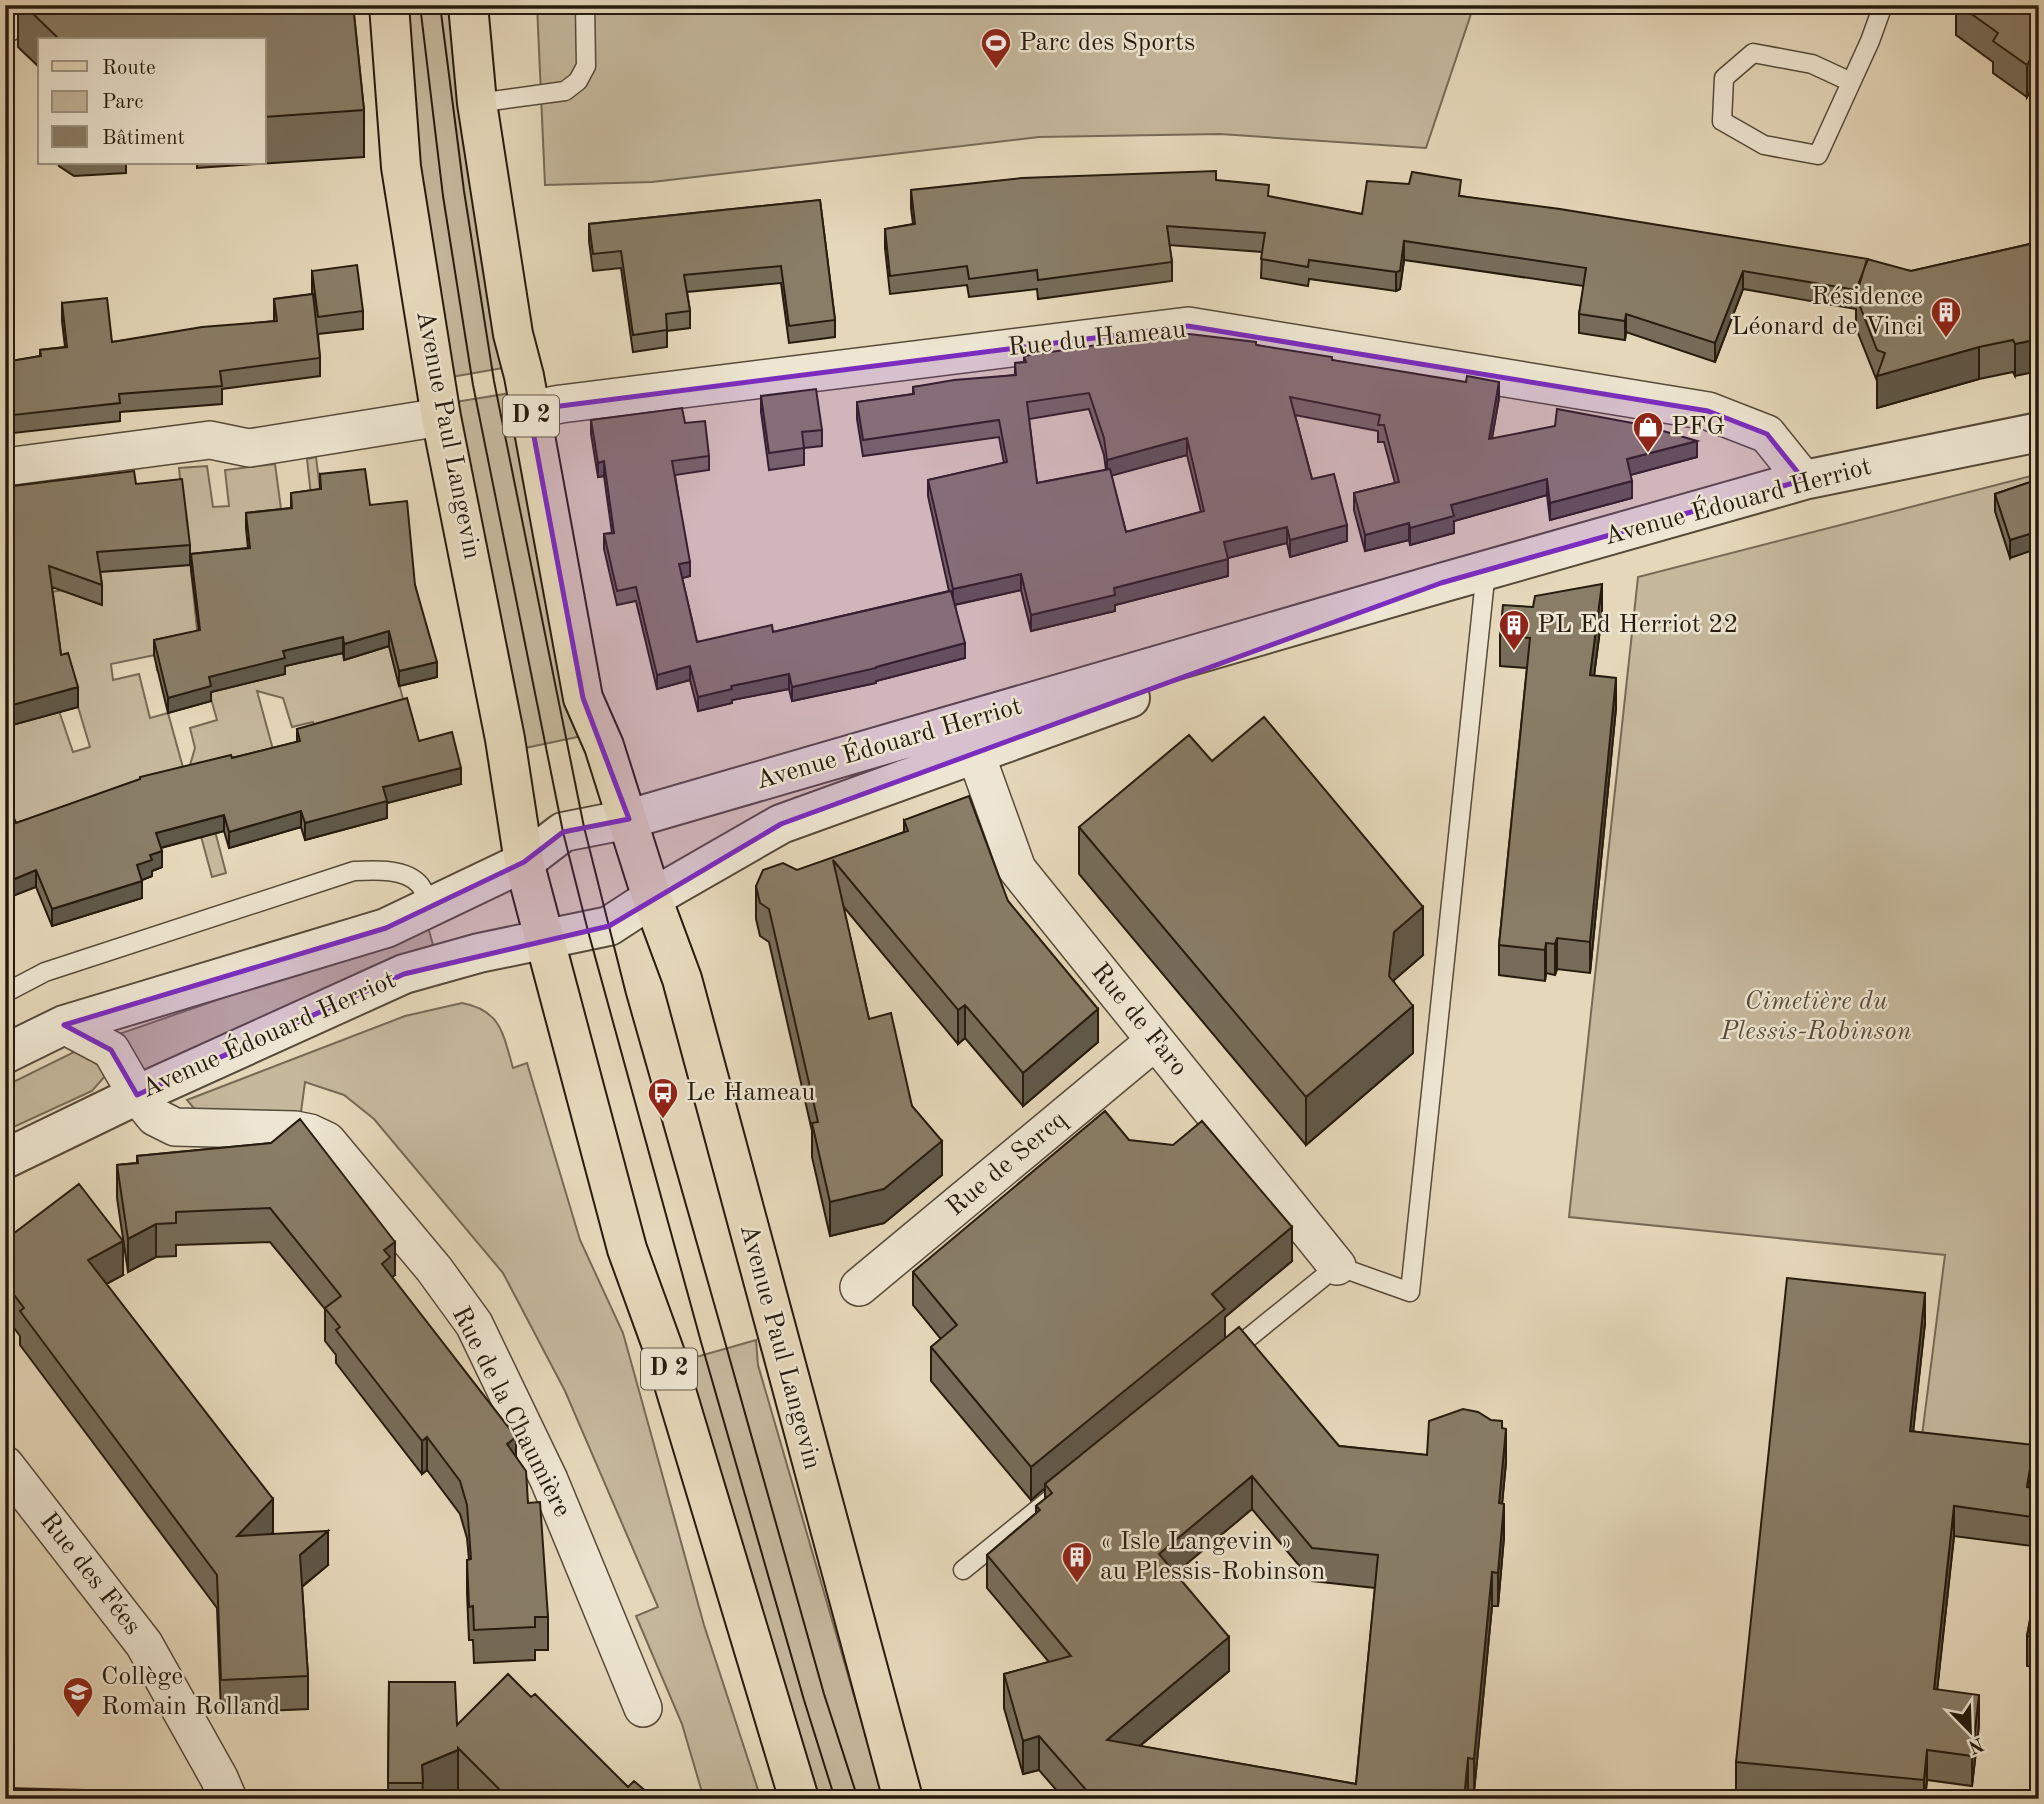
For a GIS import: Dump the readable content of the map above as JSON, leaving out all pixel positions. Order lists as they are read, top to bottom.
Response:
{
  "streets": {
    "main road": ["D 2", "Avenue Paul Langevin"],
    "street": [
      "Rue du Hameau",
      "Avenue Édouard Herriot",
      "Rue de Faro",
      "Rue de Sercq",
      "Rue de la Chaumière",
      "Rue des Fées"
    ]
  },
  "crossings": [
    ["Rue du Hameau", "Avenue Paul Langevin"],
    ["Rue du Hameau", "Avenue Édouard Herriot"],
    ["Avenue Paul Langevin", "Avenue Édouard Herriot"],
    ["Avenue Édouard Herriot", "Rue de Faro"],
    ["Avenue Édouard Herriot", "Rue de la Chaumière"],
    ["Rue de Faro", "Rue de Sercq"]
  ],
  "parks": ["Cimetière du Plessis-Robinson"],
  "places": {
    "sports": ["Parc des Sports"],
    "building": ["Résidence Léonard de Vinci", "PL Ed Herriot 22", "« Isle Langevin » au Plessis-Robinson"],
    "shop": ["PFG"],
    "bus stop": ["Le Hameau"],
    "school or university": ["Collège Romain Rolland"]
  },
  "legend": ["Route", "Parc", "Bâtiment"],
  "north": "bottom right"
}
